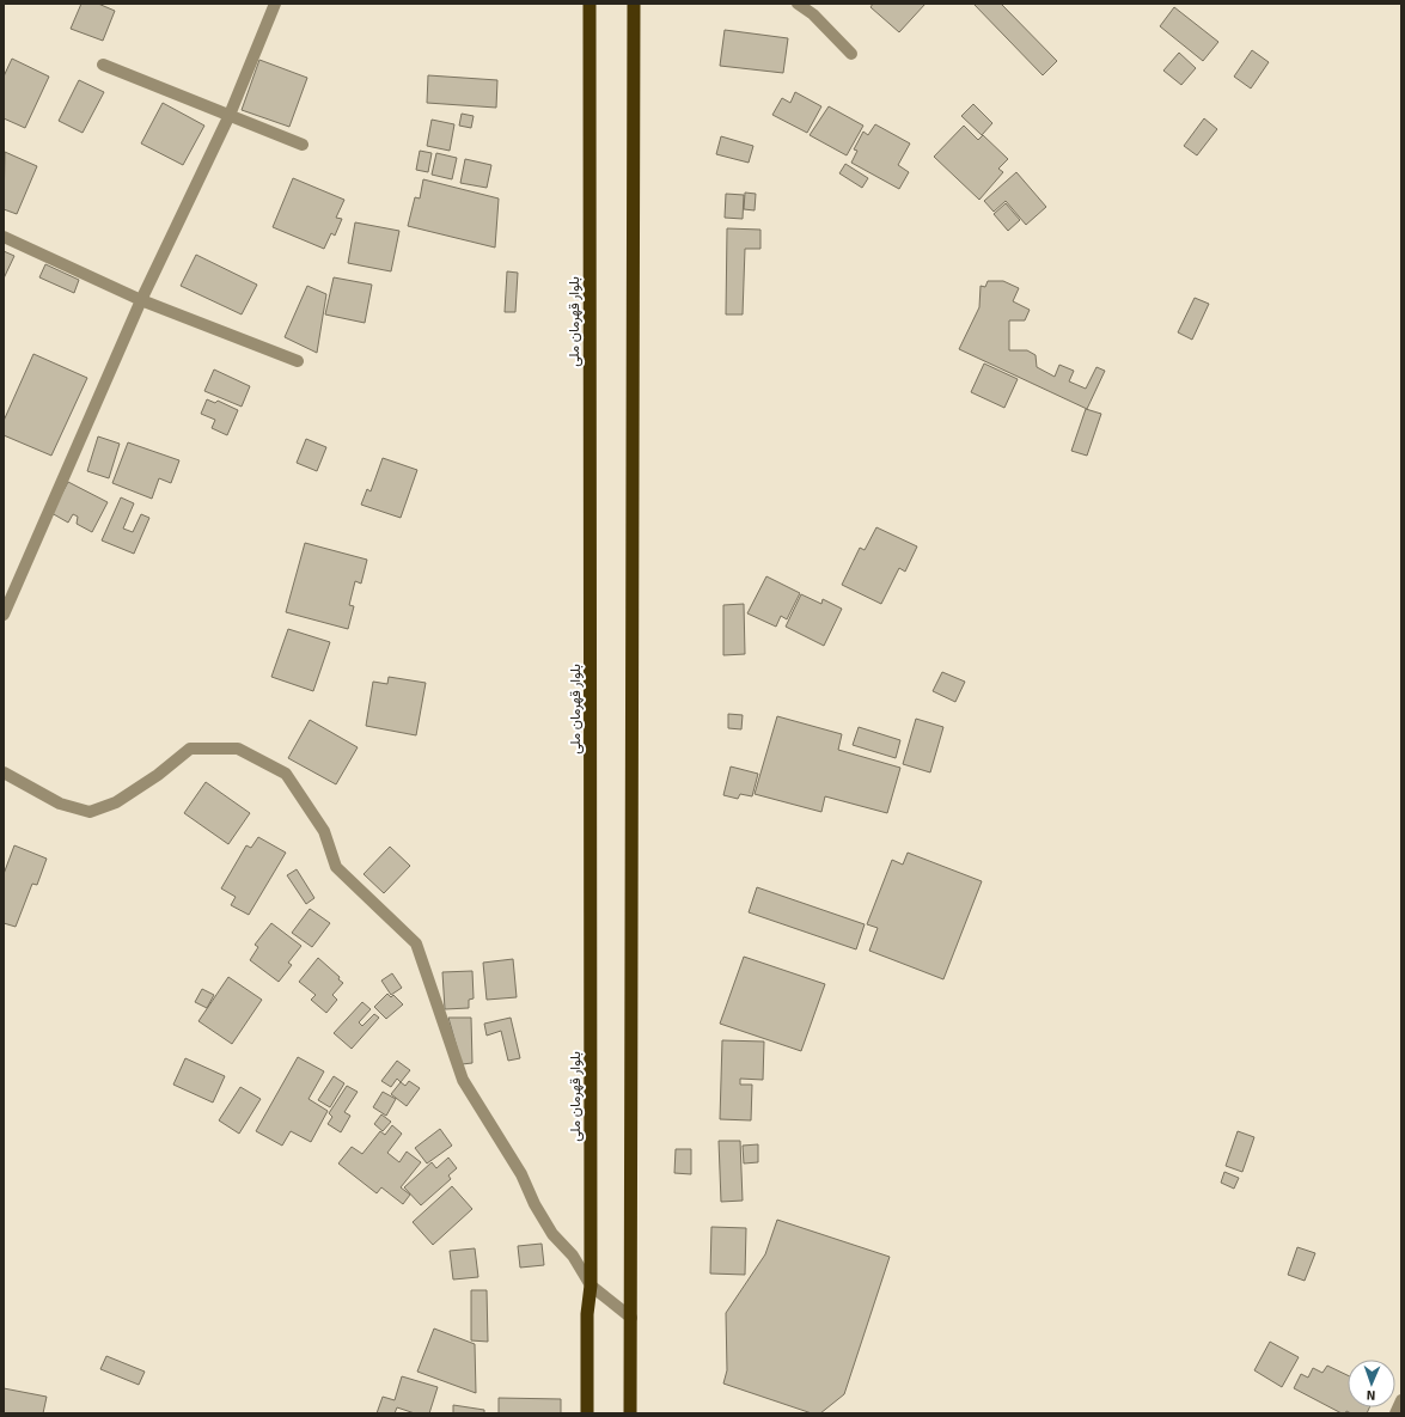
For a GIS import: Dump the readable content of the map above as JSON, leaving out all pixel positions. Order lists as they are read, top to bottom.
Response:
{
  "streets": {
    "highway": ["بلوار قهرمان ملی"]
  },
  "north": "bottom"
}
